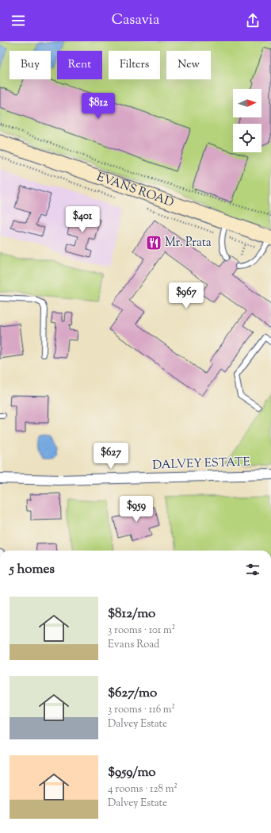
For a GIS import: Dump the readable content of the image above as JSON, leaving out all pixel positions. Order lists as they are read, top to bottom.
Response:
{
  "streets": {
    "street": ["EVANS ROAD", "DALVEY ESTATE"]
  },
  "places": {
    "restaurant": ["Mr. Prata"]
  },
  "north": "right",
  "page": {
    "header": "Casavia",
    "chip": [
      "Buy",
      "Rent",
      "Filters",
      "New"
    ],
    "price": [
      "$812",
      "$401",
      "$967",
      "$627",
      "$959"
    ],
    "heading": "5 homes",
    "list": [
      {
        "name": "$812/mo",
        "note": "3 rooms · 101 m² · Evans Road"
      },
      {
        "name": "$627/mo",
        "note": "3 rooms · 116 m² · Dalvey Estate"
      },
      {
        "name": "$959/mo",
        "note": "4 rooms · 128 m² · Dalvey Estate"
      }
    ]
  }
}
